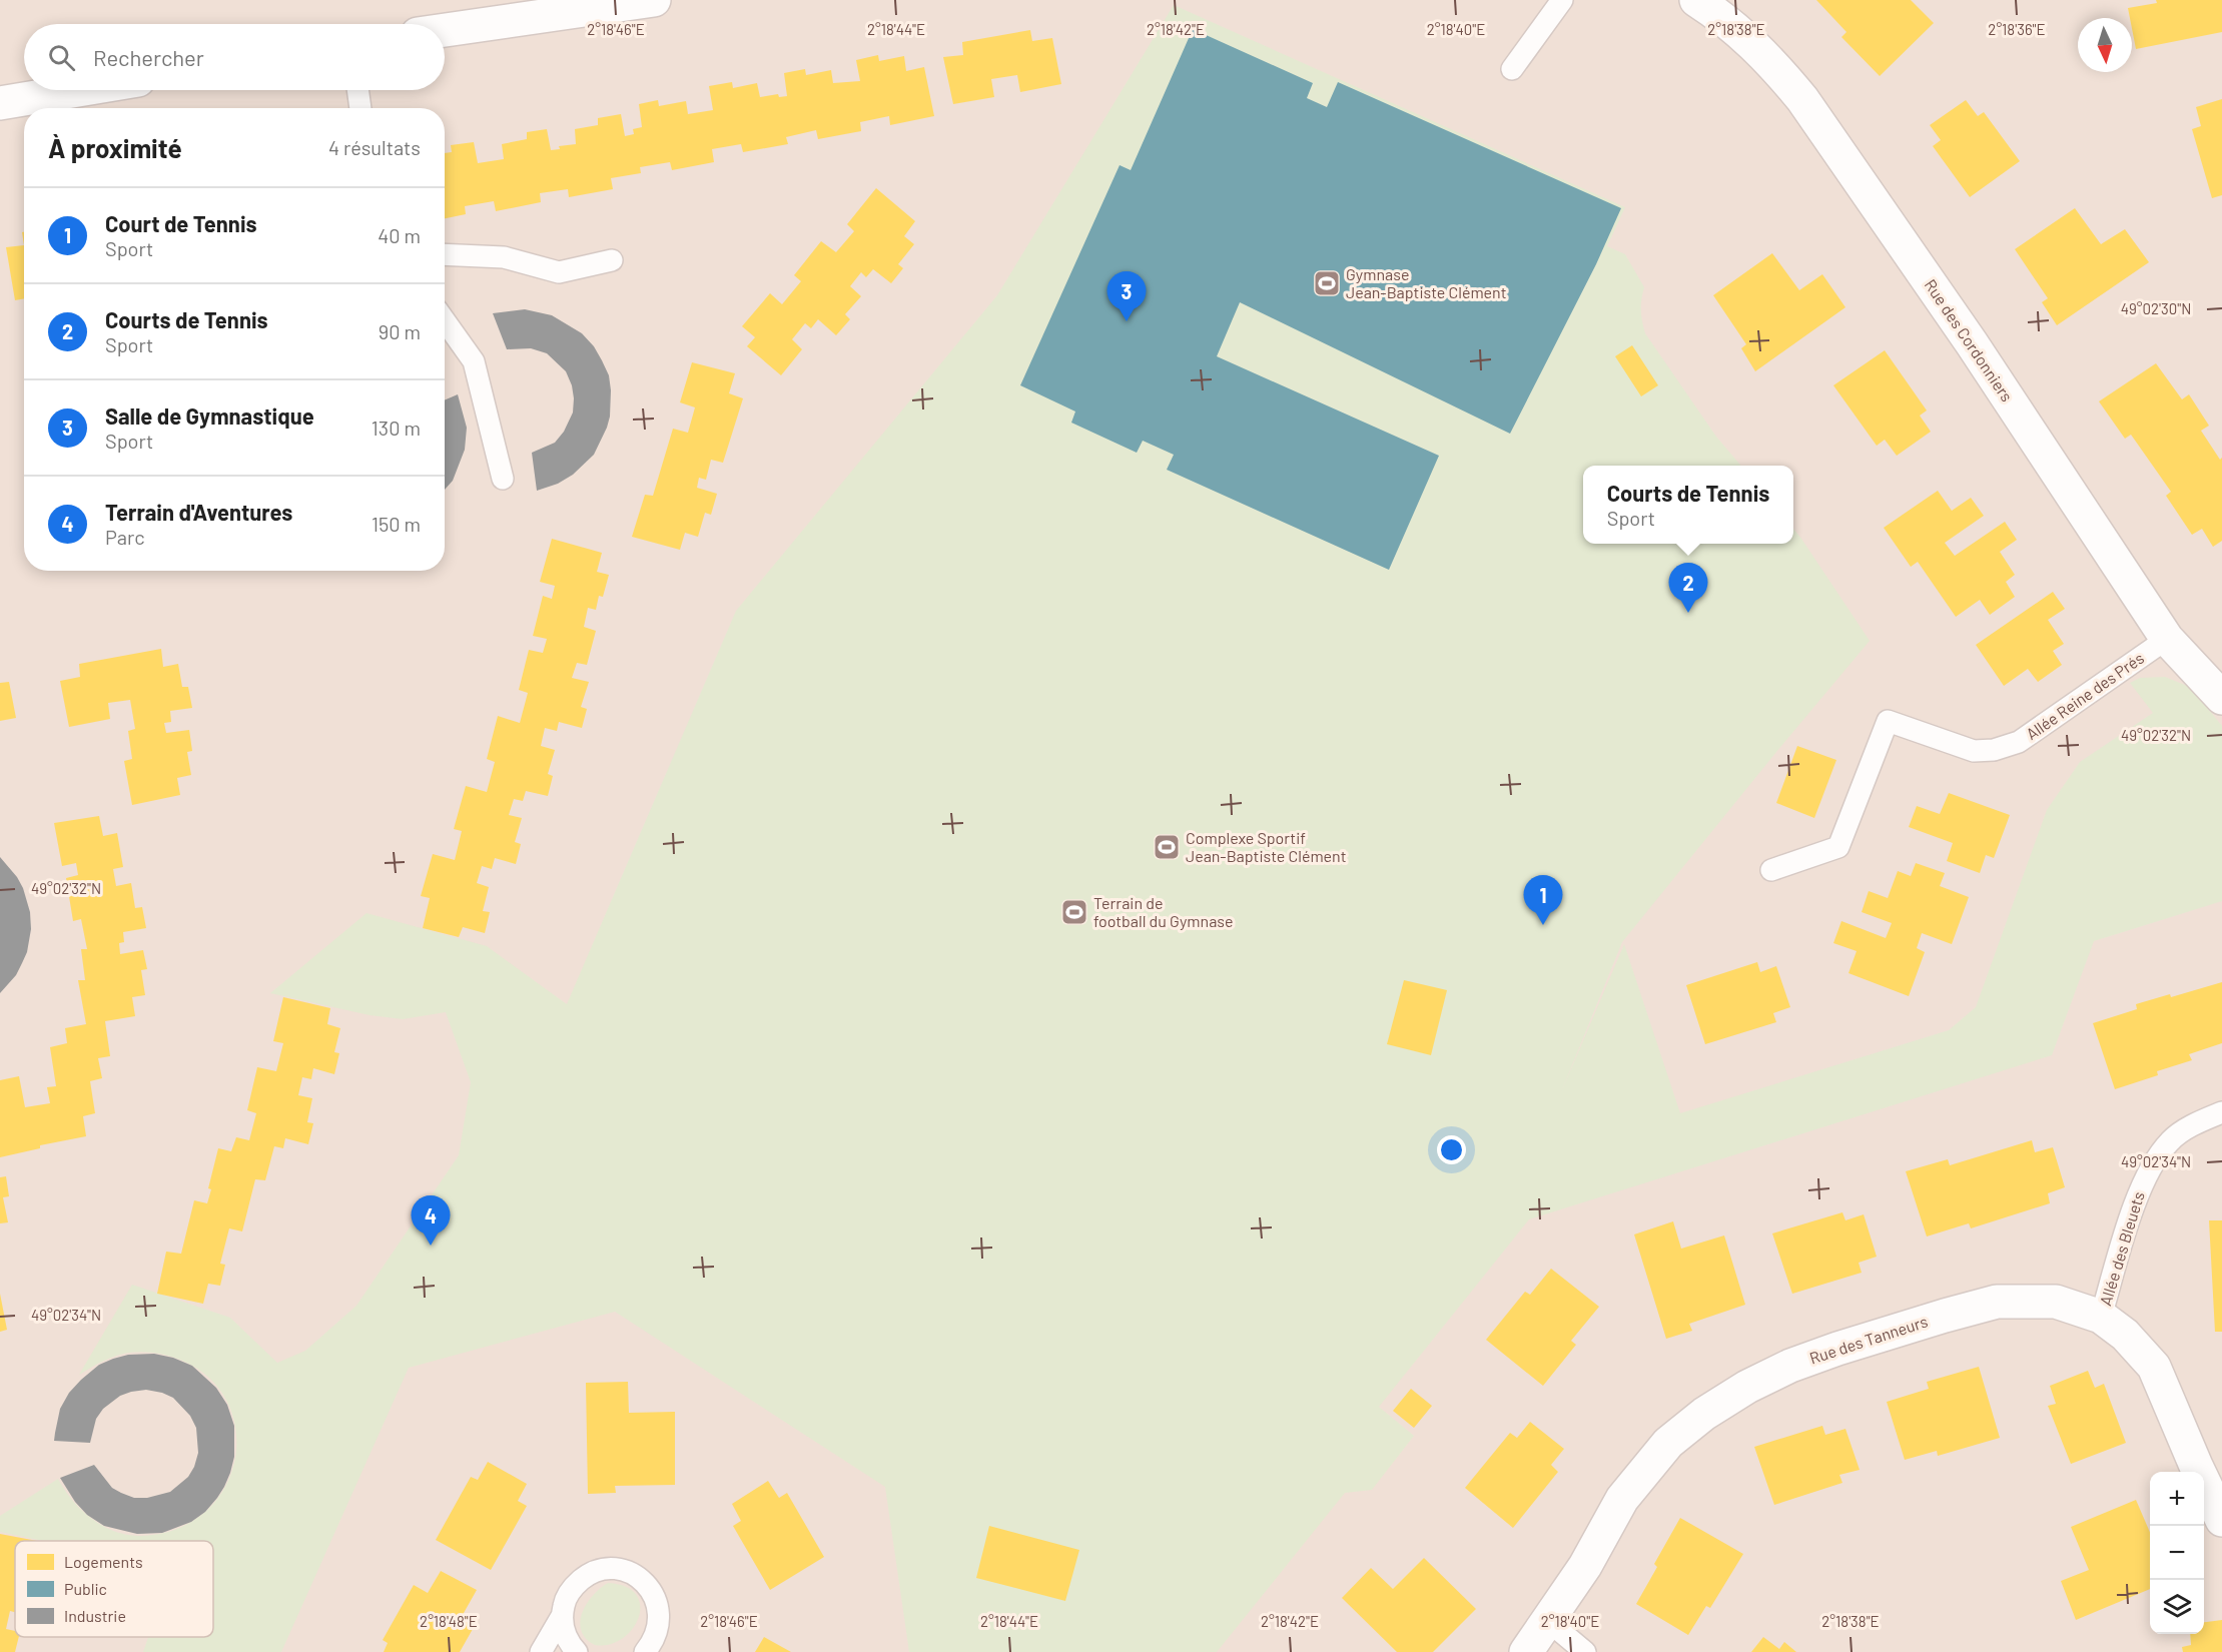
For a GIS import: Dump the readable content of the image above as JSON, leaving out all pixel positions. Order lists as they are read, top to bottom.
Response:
{
  "streets": {
    "street": ["Rue des Cordonniers", "Rue des Tanneurs"],
    "lane": ["Allée Reine des Prés", "Allée des Bleuets"]
  },
  "crossings": [
    ["Rue des Cordonniers", "Allée Reine des Prés"],
    ["Allée des Bleuets", "Rue des Tanneurs"]
  ],
  "places": {
    "sports": ["Gymnase Jean-Baptiste Clément", "Complexe Sportif Jean-Baptiste Clément", "Terrain de football du Gymnase"]
  },
  "legend": ["Logements", "Public", "Industrie"],
  "north": "bottom",
  "page": {
    "search": "Rechercher",
    "heading": ["À proximité", "4 résultats"],
    "list": [
      {
        "mark": "1",
        "name": "Court de Tennis",
        "note": "Sport",
        "value": "40 m"
      },
      {
        "mark": "2",
        "name": "Courts de Tennis",
        "note": "Sport",
        "value": "90 m"
      },
      {
        "mark": "3",
        "name": "Salle de Gymnastique",
        "note": "Sport",
        "value": "130 m"
      },
      {
        "mark": "4",
        "name": "Terrain d'Aventures",
        "note": "Parc",
        "value": "150 m"
      }
    ],
    "pins": [
      "3",
      "2",
      "1",
      "4"
    ],
    "popup": ["Courts de Tennis", "Sport"],
    "map_buttons": ["+", "−"]
  },
  "coordinates": [
    "2°18'46\"E",
    "2°18'44\"E",
    "2°18'42\"E",
    "2°18'40\"E",
    "2°18'38\"E",
    "2°18'36\"E",
    "49°02'30\"N",
    "49°02'32\"N",
    "49°02'34\"N",
    "2°18'48\"E"
  ]
}
